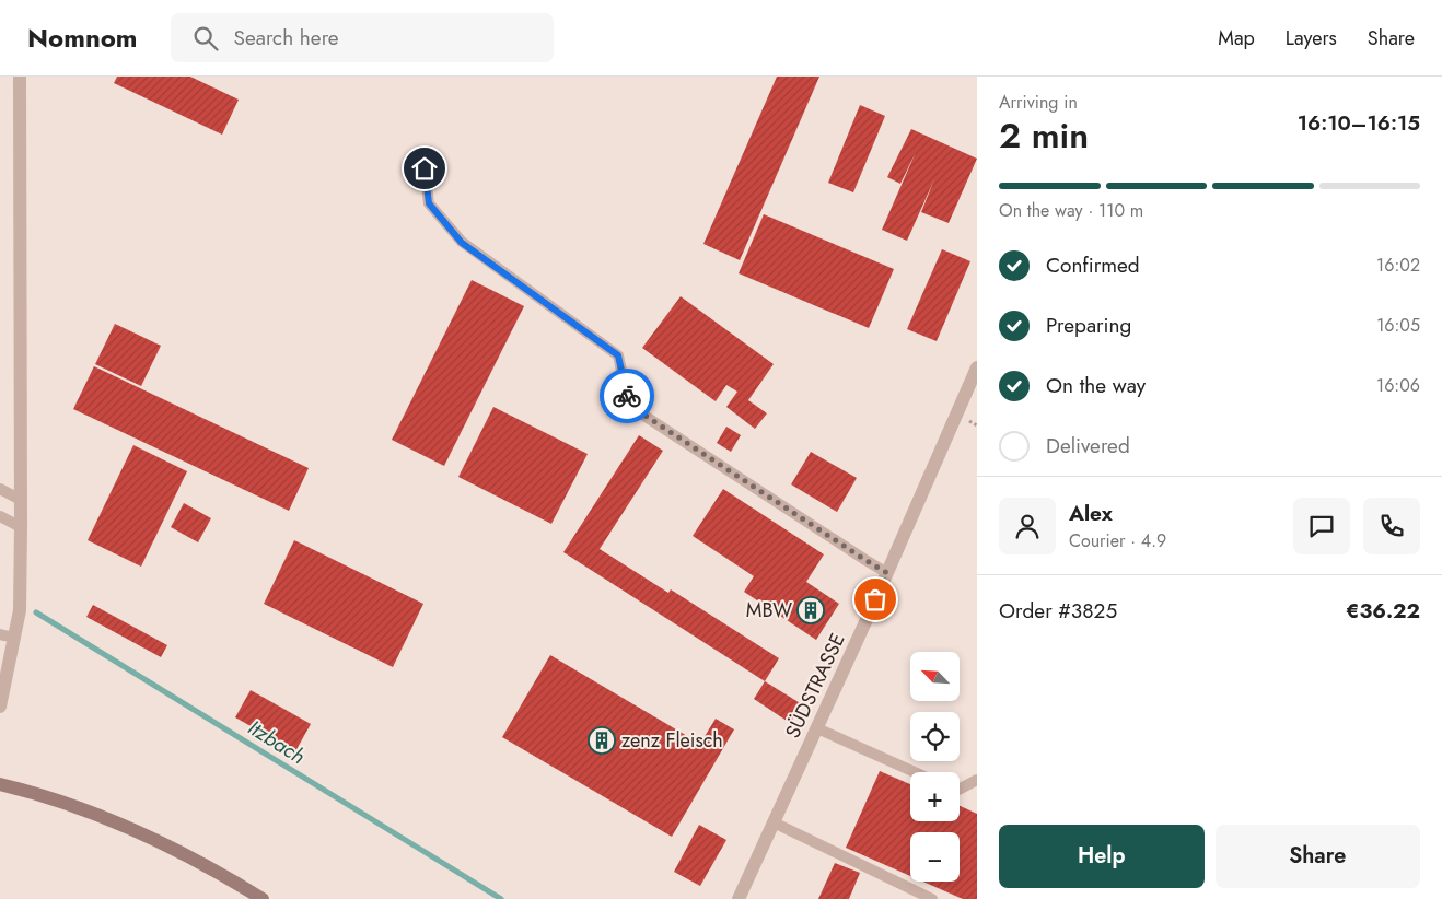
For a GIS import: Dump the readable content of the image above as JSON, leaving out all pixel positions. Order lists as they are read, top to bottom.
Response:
{
  "streets": {
    "street": ["SÜDSTRASSE"]
  },
  "water": ["Itzbach"],
  "places": {
    "building": ["MBW", "zenz Fleisch"]
  },
  "north": "top left",
  "page": {
    "header": "Nomnom",
    "search": "Search here",
    "nav": ["Map", "Layers", "Share"],
    "heading": ["2 min", "Arriving in", "16:10–16:15"],
    "panel": [
      "Alex",
      "Courier · 4.9",
      "Order #3825",
      "€36.22"
    ],
    "bar": "On the way · 110 m",
    "list": [
      ["Confirmed", "16:02"],
      ["Preparing", "16:05"],
      ["On the way", "16:06"],
      "Delivered"
    ],
    "map_buttons": ["+", "−"],
    "buttons": ["Help", "Share"]
  }
}
